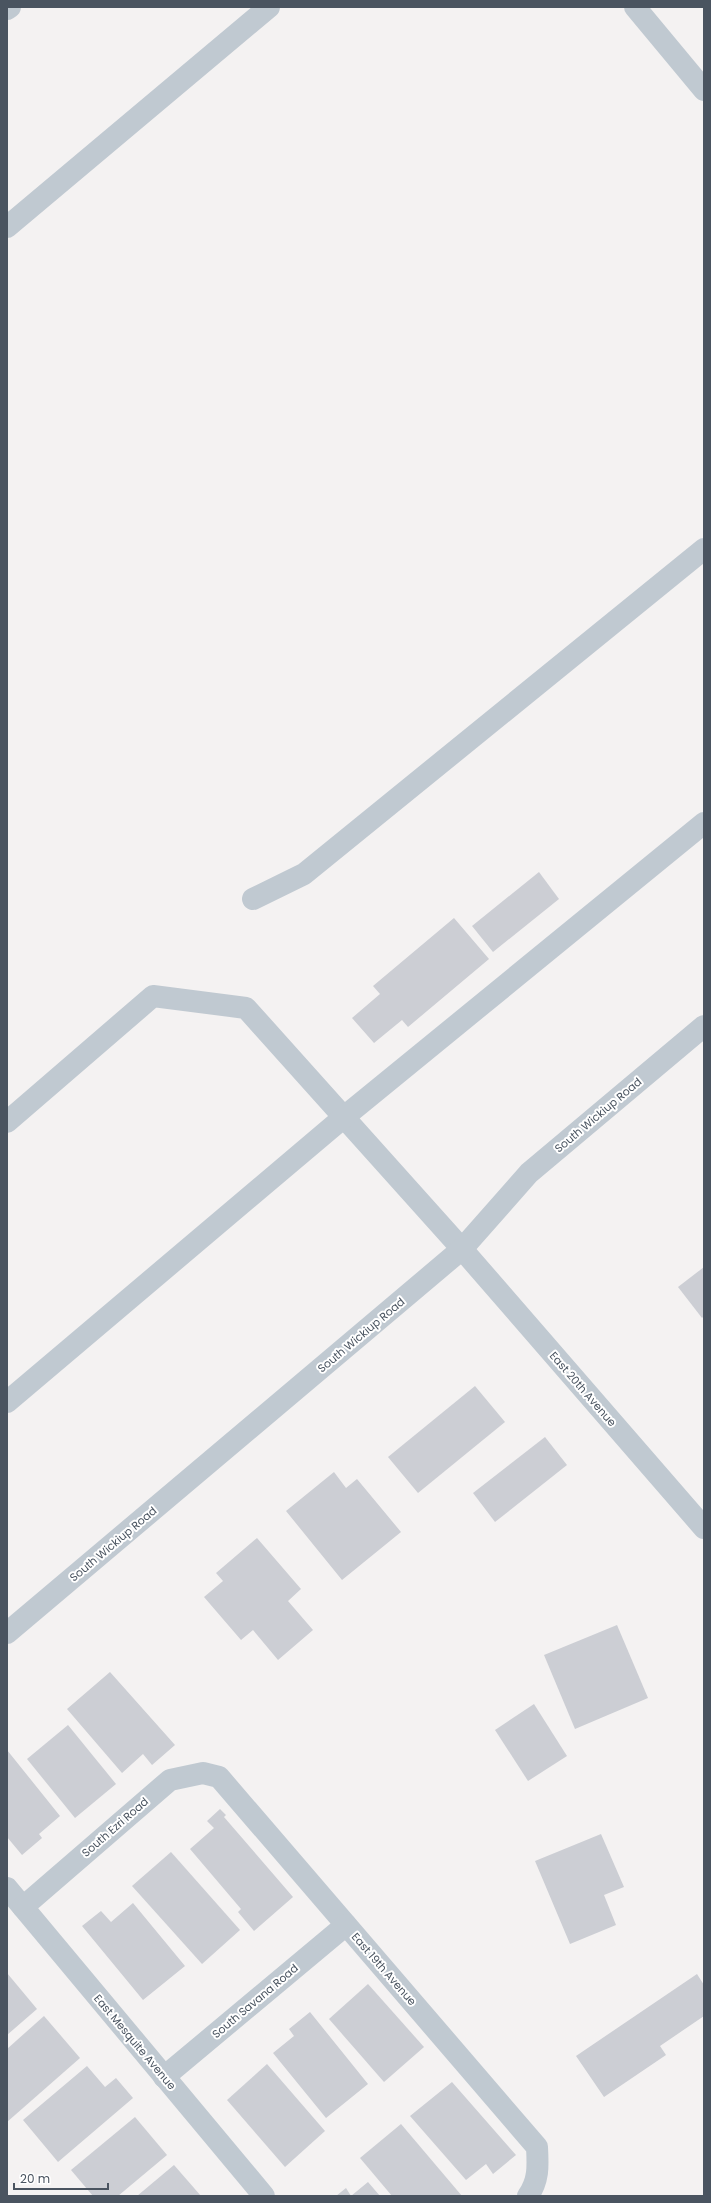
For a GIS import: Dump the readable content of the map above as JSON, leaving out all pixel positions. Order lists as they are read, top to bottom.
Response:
{
  "streets": {
    "street": [
      "South Wickiup Road",
      "East 20th Avenue",
      "South Ezri Road",
      "East 19th Avenue",
      "South Savana Road",
      "East Mesquite Avenue"
    ]
  },
  "crossings": [
    ["South Wickiup Road", "East 20th Avenue"],
    ["South Ezri Road", "East 19th Avenue"],
    ["South Ezri Road", "East Mesquite Avenue"],
    ["East 19th Avenue", "South Savana Road"],
    ["South Savana Road", "East Mesquite Avenue"]
  ],
  "scale_bar": "20 m"
}
